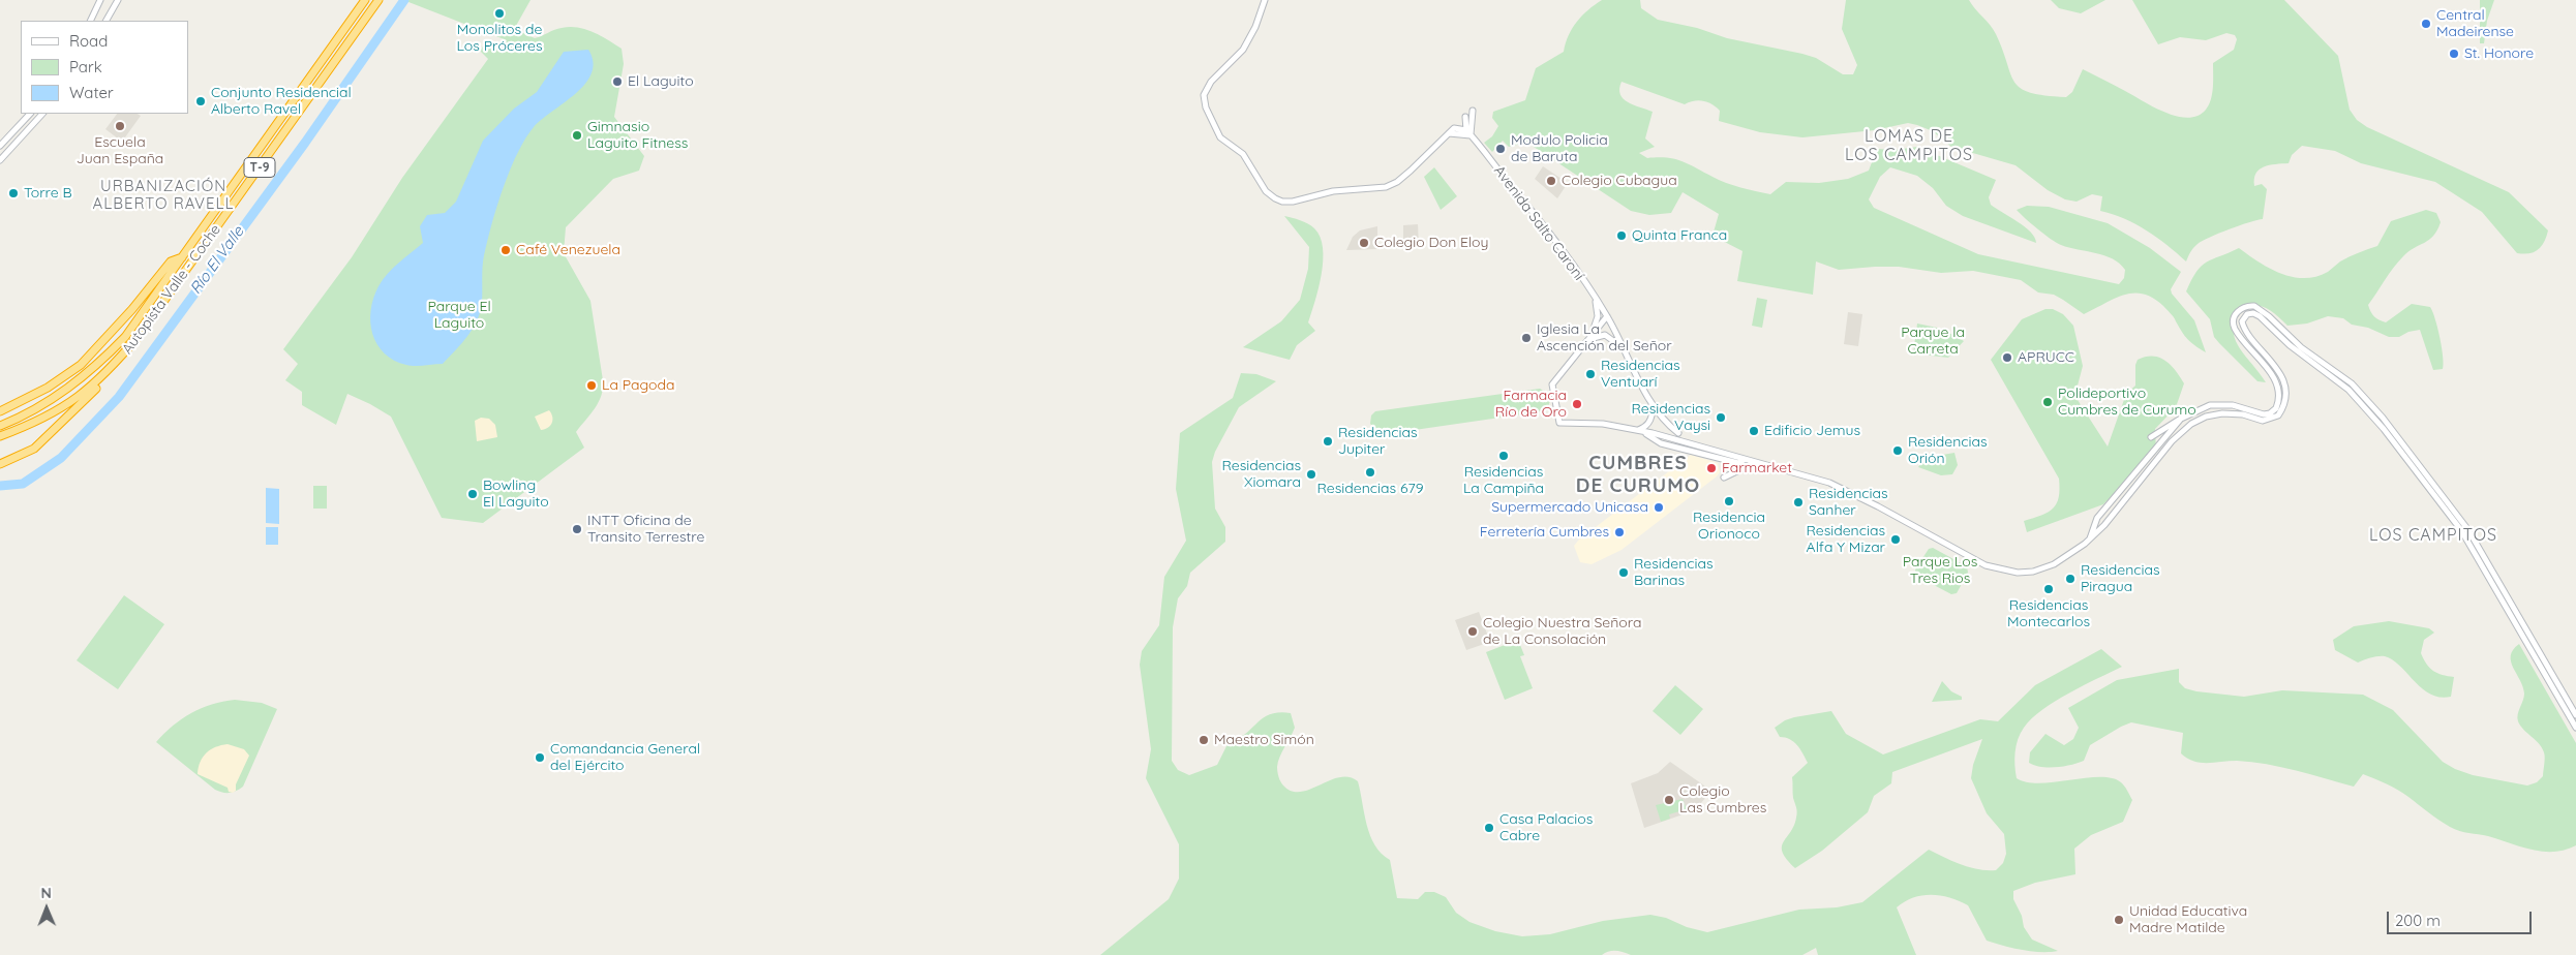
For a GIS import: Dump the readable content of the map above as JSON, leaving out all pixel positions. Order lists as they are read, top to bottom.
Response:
{
  "streets": {
    "highway": ["T-9", "Autopista Valle - Coche"],
    "main road": ["Avenida Salto Caroní"]
  },
  "crossings": [
    ["T-9", "Autopista Valle - Coche"]
  ],
  "districts": [
    "LOMAS DE LOS CAMPITOS",
    "URBANIZACIÓN ALBERTO RAVELL",
    "CUMBRES DE CURUMO",
    "LOS CAMPITOS"
  ],
  "water": ["Río El Valle"],
  "parks": ["Parque El Laguito", "Parque la Carreta", "Parque Los Tres Rios"],
  "places": [
    "Monolitos de Los Próceres",
    "Central Madeirense",
    "St. Honore",
    "El Laguito",
    "Conjunto Residencial Alberto Ravel",
    "Escuela Juan España",
    "Gimnasio Laguito Fitness",
    "Modulo Policia de Baruta",
    "Colegio Cubagua",
    "Torre B",
    "Quinta Franca",
    "Colegio Don Eloy",
    "Café Venezuela",
    "Iglesia La Ascención del Señor",
    "APRUCC",
    "Residencias Ventuarí",
    "La Pagoda",
    "Polideportivo Cumbres de Curumo",
    "Farmacia Río de Oro",
    "Residencias Vaysi",
    "Edificio Jemus",
    "Residencias Jupiter",
    "Residencias Orión",
    "Residencias La Campiña",
    "Farmarket",
    "Residencias 679",
    "Residencias Xiomara",
    "Bowling El Laguito",
    "Residencia Orionoco",
    "Residencias Sanher",
    "Supermercado Unicasa",
    "INTT Oficina de Transito Terrestre",
    "Ferretería Cumbres",
    "Residencias Alfa Y Mizar",
    "Residencias Barinas",
    "Residencias Piragua",
    "Residencias Montecarlos",
    "Colegio Nuestra Señora de La Consolación",
    "Maestro Simón",
    "Comandancia General del Ejército",
    "Colegio Las Cumbres",
    "Casa Palacios Cabre",
    "Unidad Educativa Madre Matilde"
  ],
  "legend": ["Road", "Park", "Water"],
  "scale_bar": "200 m",
  "north": "top"
}
